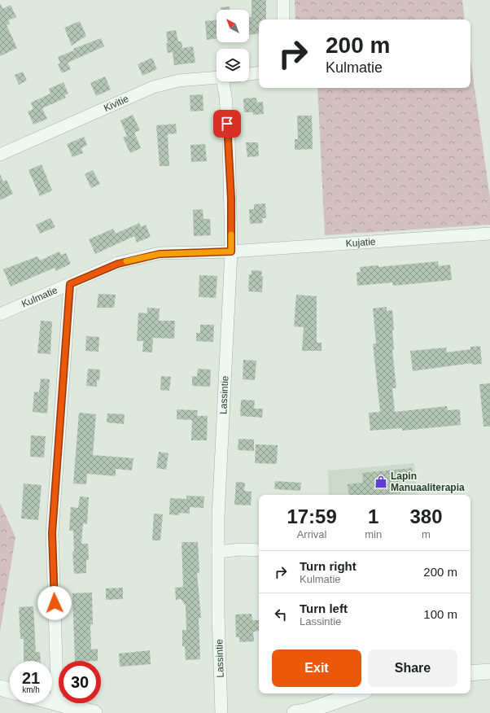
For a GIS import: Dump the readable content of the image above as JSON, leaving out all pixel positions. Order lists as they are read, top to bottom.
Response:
{
  "streets": {
    "street": [
      "Kivitie",
      "Kujatie",
      "Kulmatie",
      "Lassintie"
    ]
  },
  "crossings": [
    ["Kujatie", "Kulmatie"],
    ["Kujatie", "Lassintie"],
    ["Kulmatie", "Lassintie"]
  ],
  "places": {
    "shop": ["Lapin Manuaaliterapia"]
  },
  "north": "top left",
  "page": {
    "turn": ["200 m", "Kulmatie"],
    "eta": [
      "17:59",
      "Arrival",
      "1",
      "min",
      "380",
      "m"
    ],
    "list": [
      {
        "name": "Turn right",
        "note": "Kulmatie",
        "value": "200 m"
      },
      {
        "name": "Turn left",
        "note": "Lassintie",
        "value": "100 m"
      }
    ],
    "buttons": ["Exit", "Share"],
    "speed": "21 km/h",
    "limit": "30"
  }
}
